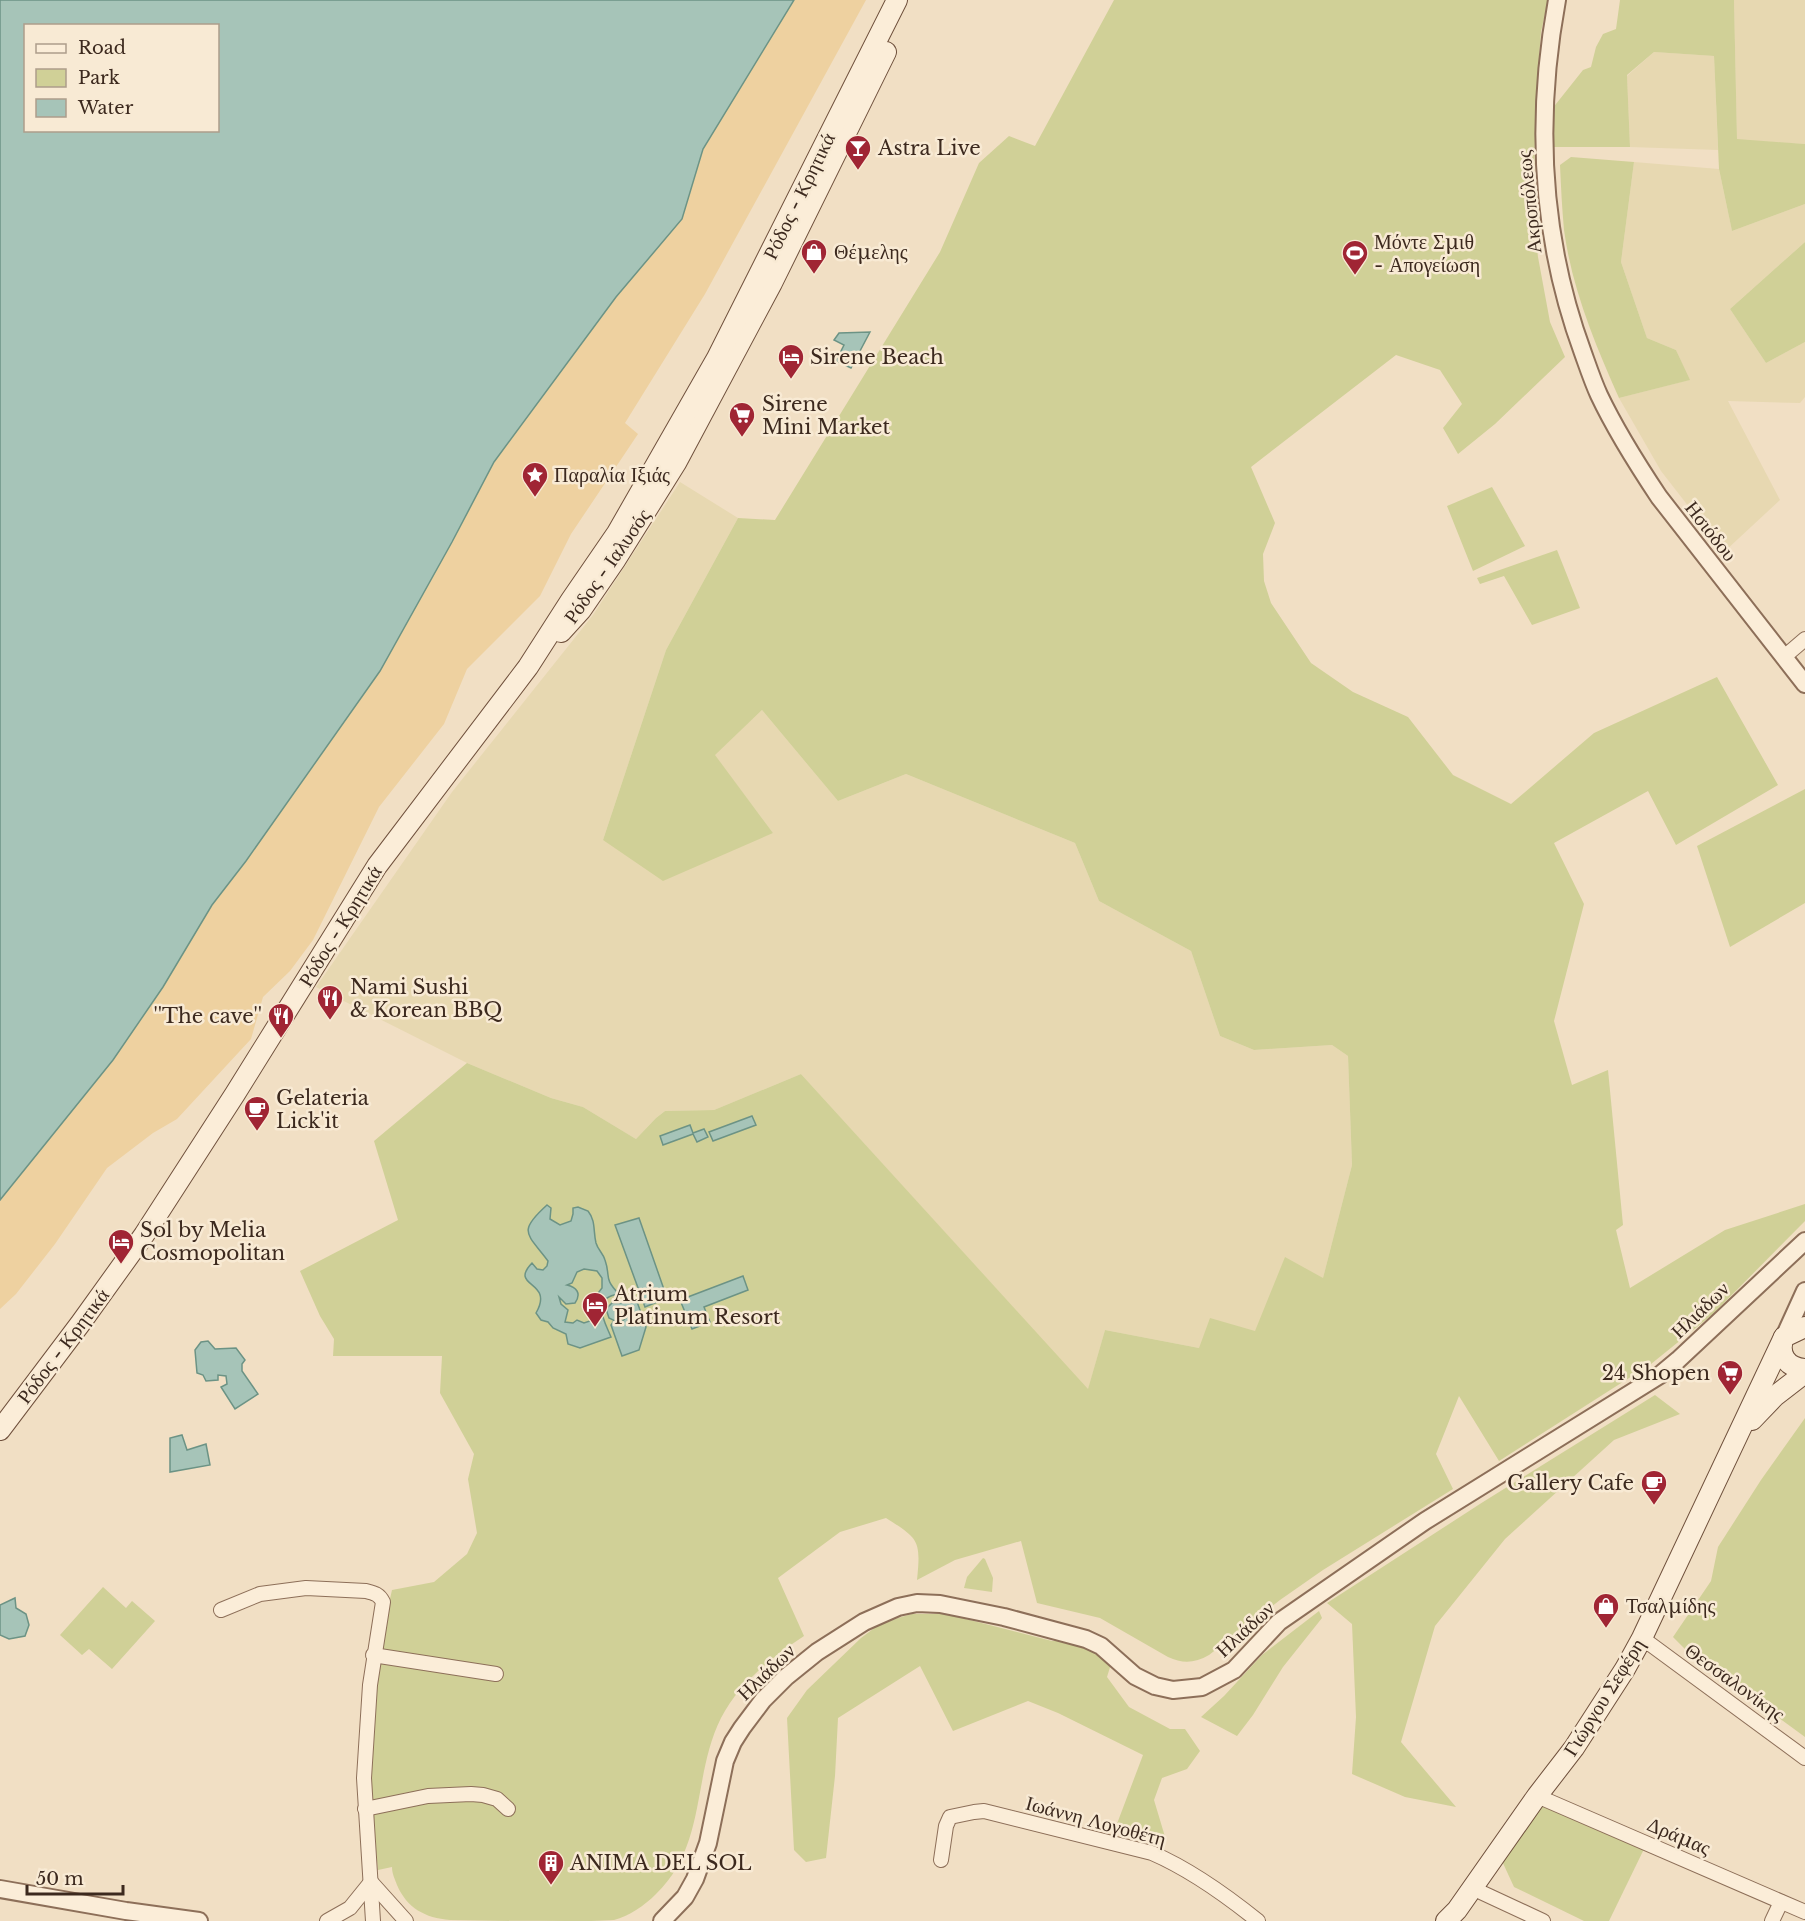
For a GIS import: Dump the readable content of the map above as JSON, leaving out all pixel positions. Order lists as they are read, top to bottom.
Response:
{
  "streets": {
    "main road": ["Ρόδος - Κρητικά", "Ρόδος - Ιαλυσός", "Γιώργου Σεφέρη"],
    "street": [
      "Ακροπόλεως",
      "Ησιόδου",
      "Ηλιάδων",
      "Θεσσαλονίκης",
      "Ιωάννη Λογοθέτη",
      "Δράμας"
    ]
  },
  "crossings": [
    ["Ρόδος - Κρητικά", "Ρόδος - Ιαλυσός"],
    ["Ακροπόλεως", "Ησιόδου"],
    ["Θεσσαλονίκης", "Γιώργου Σεφέρη"],
    ["Γιώργου Σεφέρη", "Δράμας"]
  ],
  "places": {
    "bar": ["Astra Live"],
    "shop": ["Θέμελης", "Τσαλμίδης"],
    "sports": ["Μόντε Σμιθ - Απογείωση"],
    "hotel": ["Sirene Beach", "Sol by Melia Cosmopolitan", "Atrium Platinum Resort"],
    "supermarket": ["Sirene Mini Market", "24 Shopen"],
    "place": ["Παραλία Ιξιάς"],
    "restaurant": ["Nami Sushi & Korean BBQ", "''The cave''"],
    "cafe": ["Gelateria Lick'it", "Gallery Cafe"],
    "building": ["ANIMA DEL SOL"]
  },
  "legend": ["Road", "Park", "Water"],
  "scale_bar": "50 m"
}
